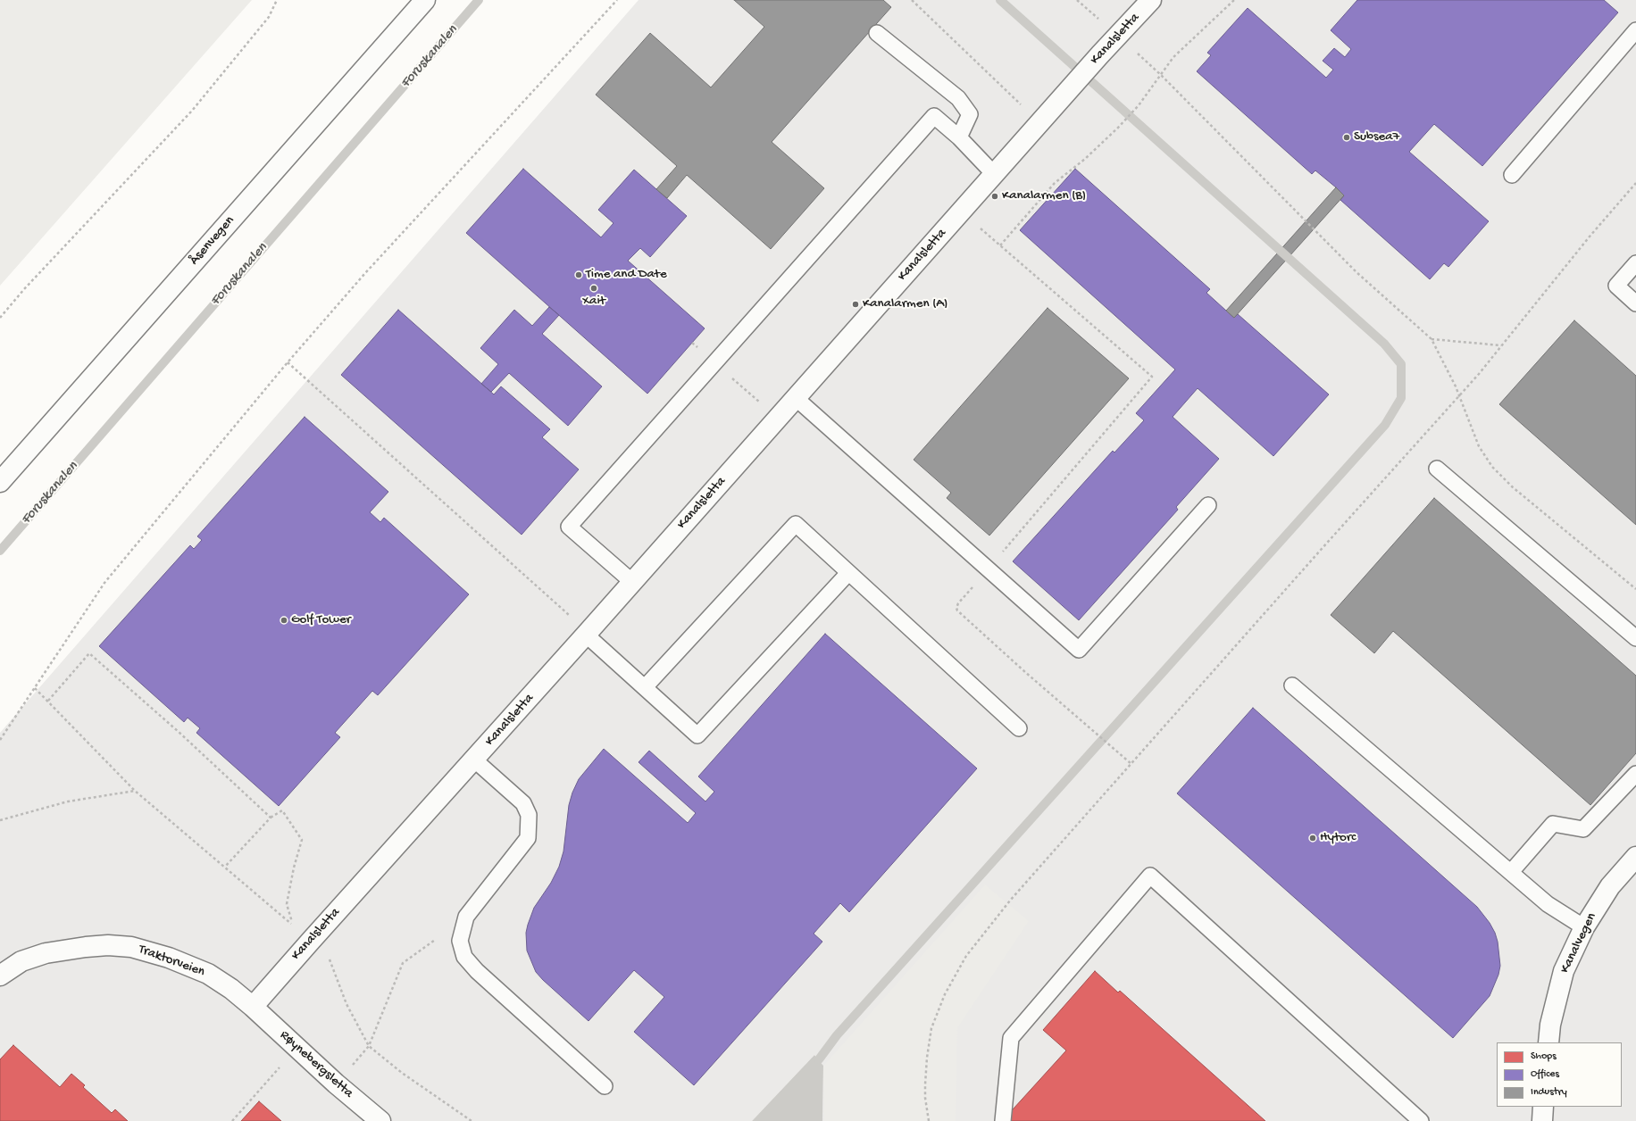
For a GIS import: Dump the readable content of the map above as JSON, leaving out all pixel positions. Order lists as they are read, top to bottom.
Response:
{
  "streets": {
    "street": [
      "Kanalsletta",
      "Åsenvegen",
      "Kanalvegen",
      "Traktorveien",
      "Røynebergsletta"
    ]
  },
  "crossings": [
    ["Kanalsletta", "Traktorveien"],
    ["Kanalsletta", "Røynebergsletta"],
    ["Traktorveien", "Røynebergsletta"]
  ],
  "water": ["Foruskanalen"],
  "places": [
    "Subsea7",
    "Kanalarmen (B)",
    "Time and Date",
    "Xait",
    "Kanalarmen (A)",
    "Golf Tower",
    "Hytorc"
  ],
  "legend": ["Shops", "Offices", "Industry"]
}
